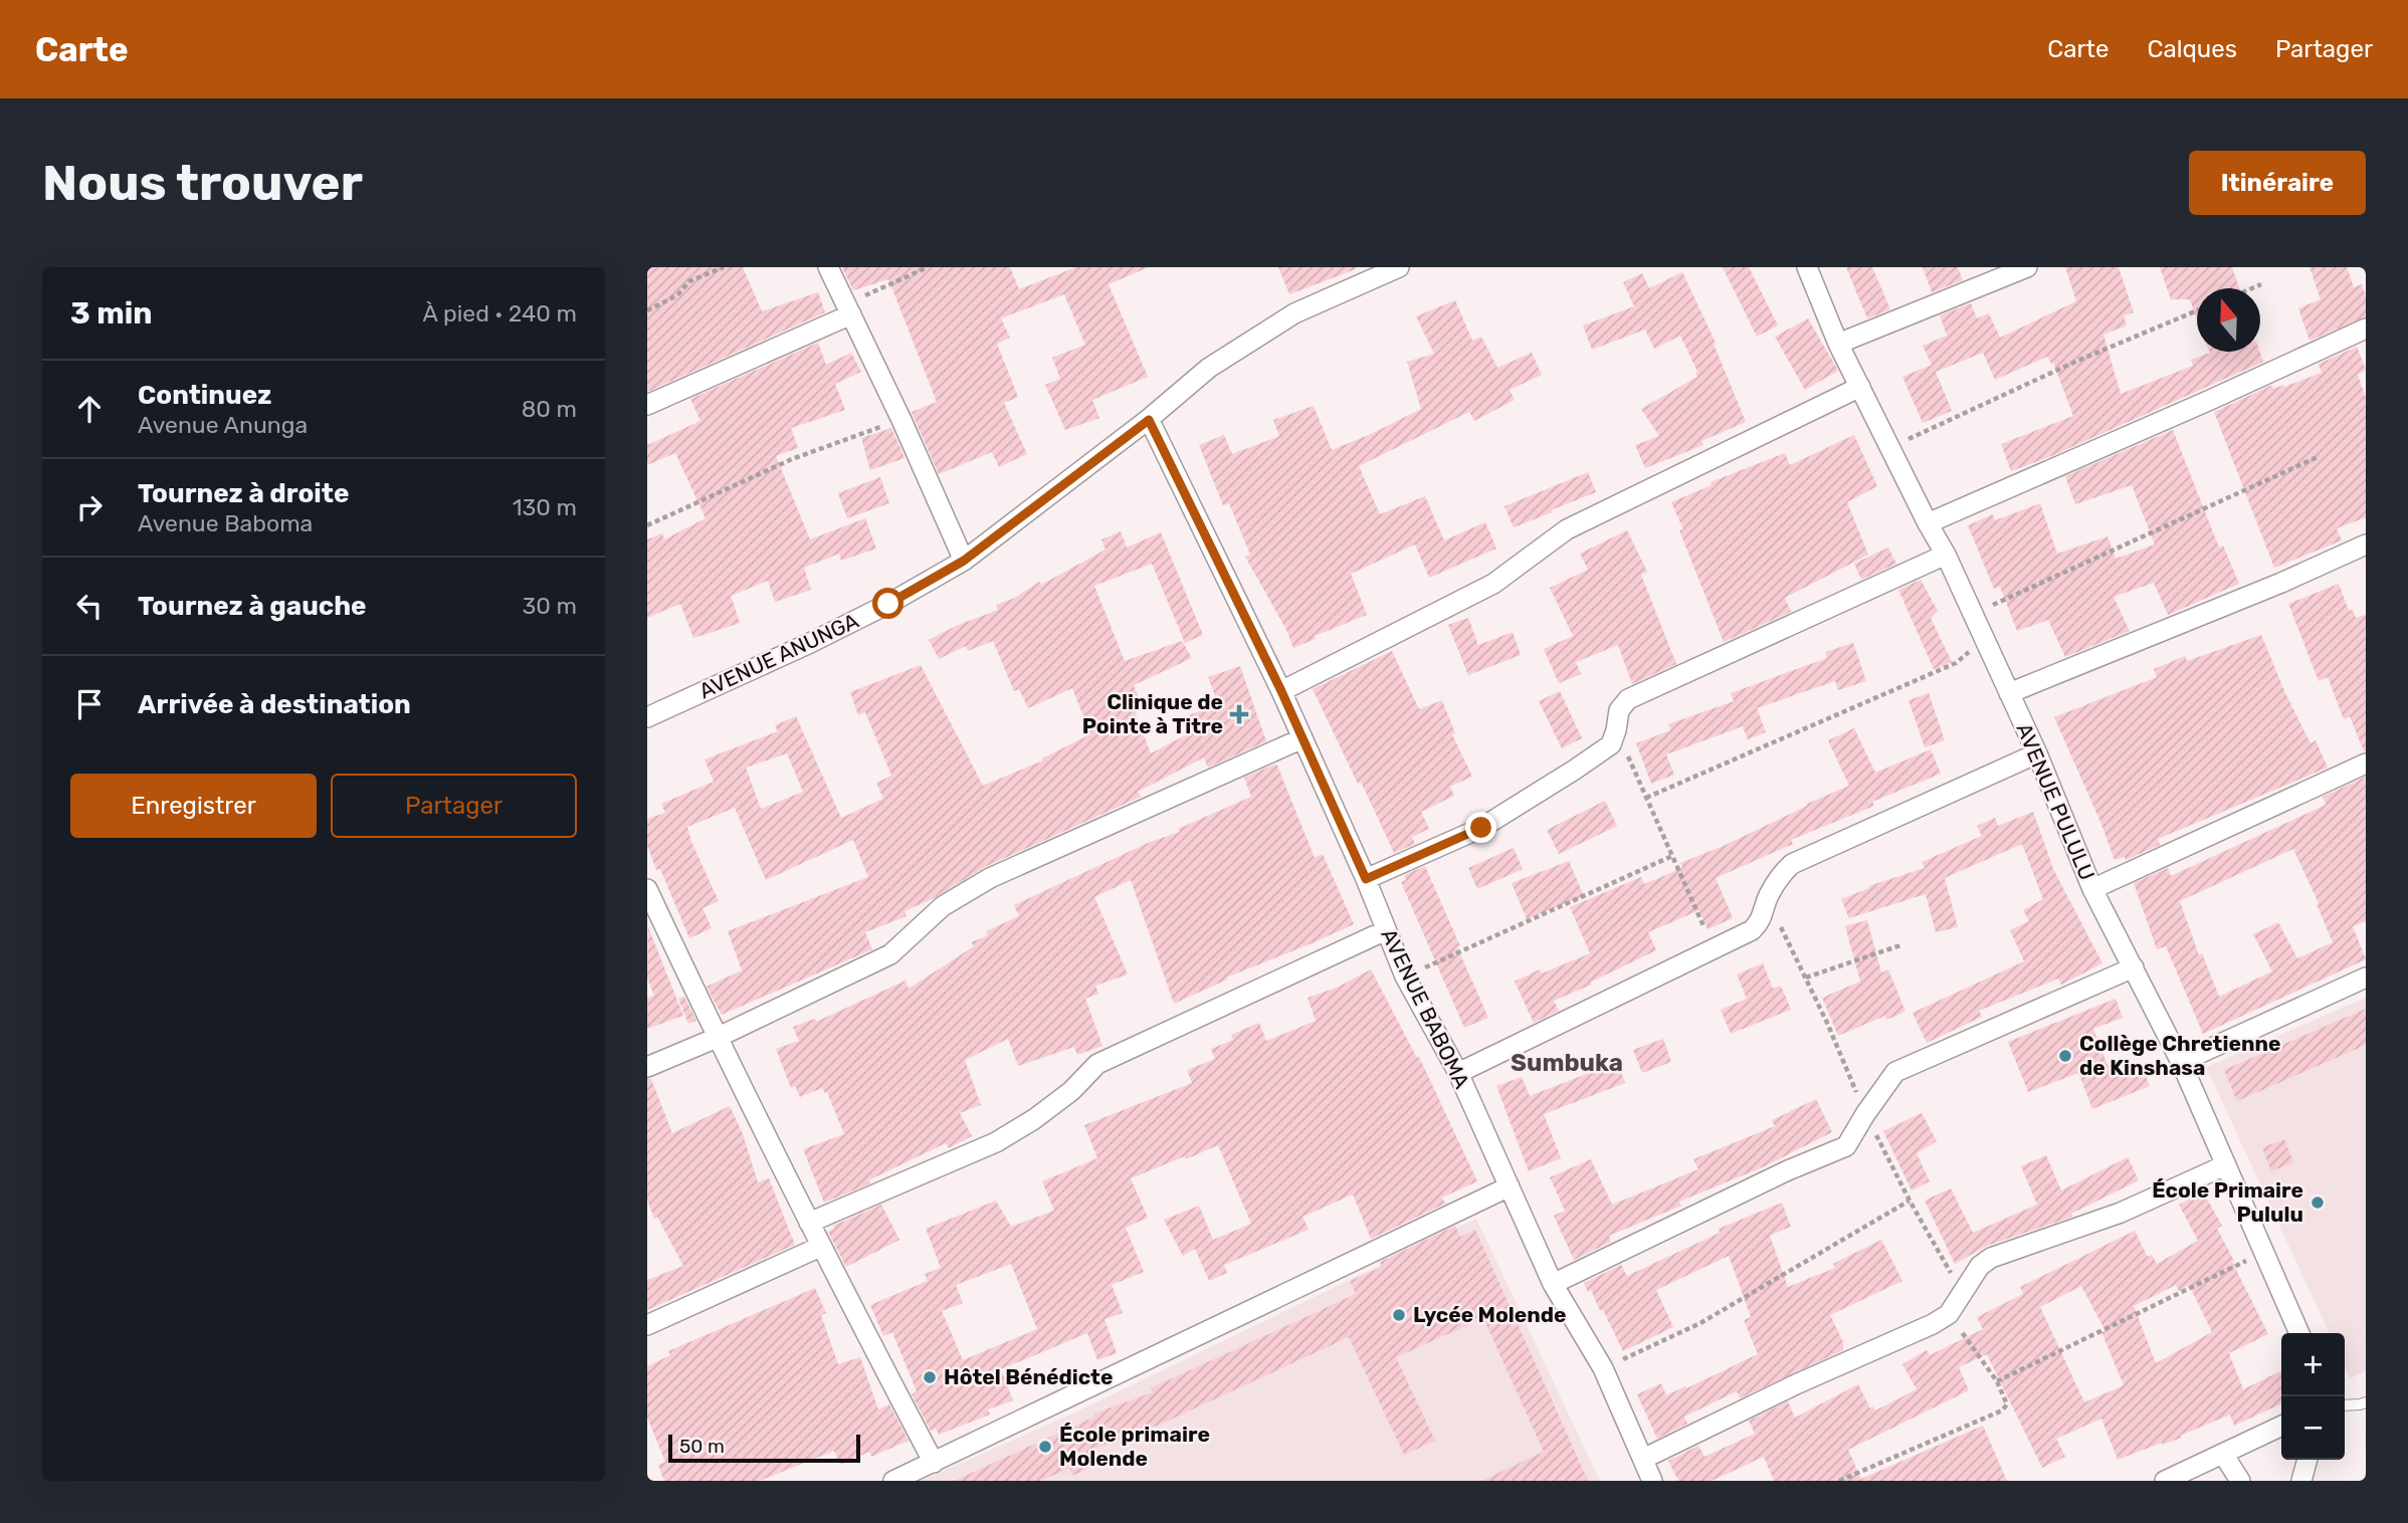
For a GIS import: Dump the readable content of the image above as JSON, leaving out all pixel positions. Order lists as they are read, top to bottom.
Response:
{
  "streets": {
    "street": ["AVENUE ANUNGA", "AVENUE PULULU", "AVENUE BABOMA"]
  },
  "crossings": [
    ["AVENUE ANUNGA", "AVENUE BABOMA"]
  ],
  "districts": ["Sumbuka"],
  "places": {
    "health": ["Clinique de Pointe à Titre"],
    "other": [
      "Collège Chretienne de Kinshasa",
      "École Primaire Pululu",
      "Lycée Molende",
      "Hôtel Bénédicte",
      "École primaire Molende"
    ]
  },
  "scale_bar": "50 m",
  "north": "top",
  "page": {
    "header": "Carte",
    "nav": ["Carte", "Calques", "Partager"],
    "buttons": [
      "Itinéraire",
      ["Enregistrer", "Partager"]
    ],
    "title": "Nous trouver",
    "heading": ["3 min", "À pied · 240 m"],
    "list": [
      ["Continuez", "Avenue Anunga", "80 m"],
      ["Tournez à droite", "Avenue Baboma", "130 m"],
      ["Tournez à gauche", "30 m"],
      "Arrivée à destination"
    ],
    "map_buttons": ["+", "−"],
    "scale": "50 m"
  }
}
